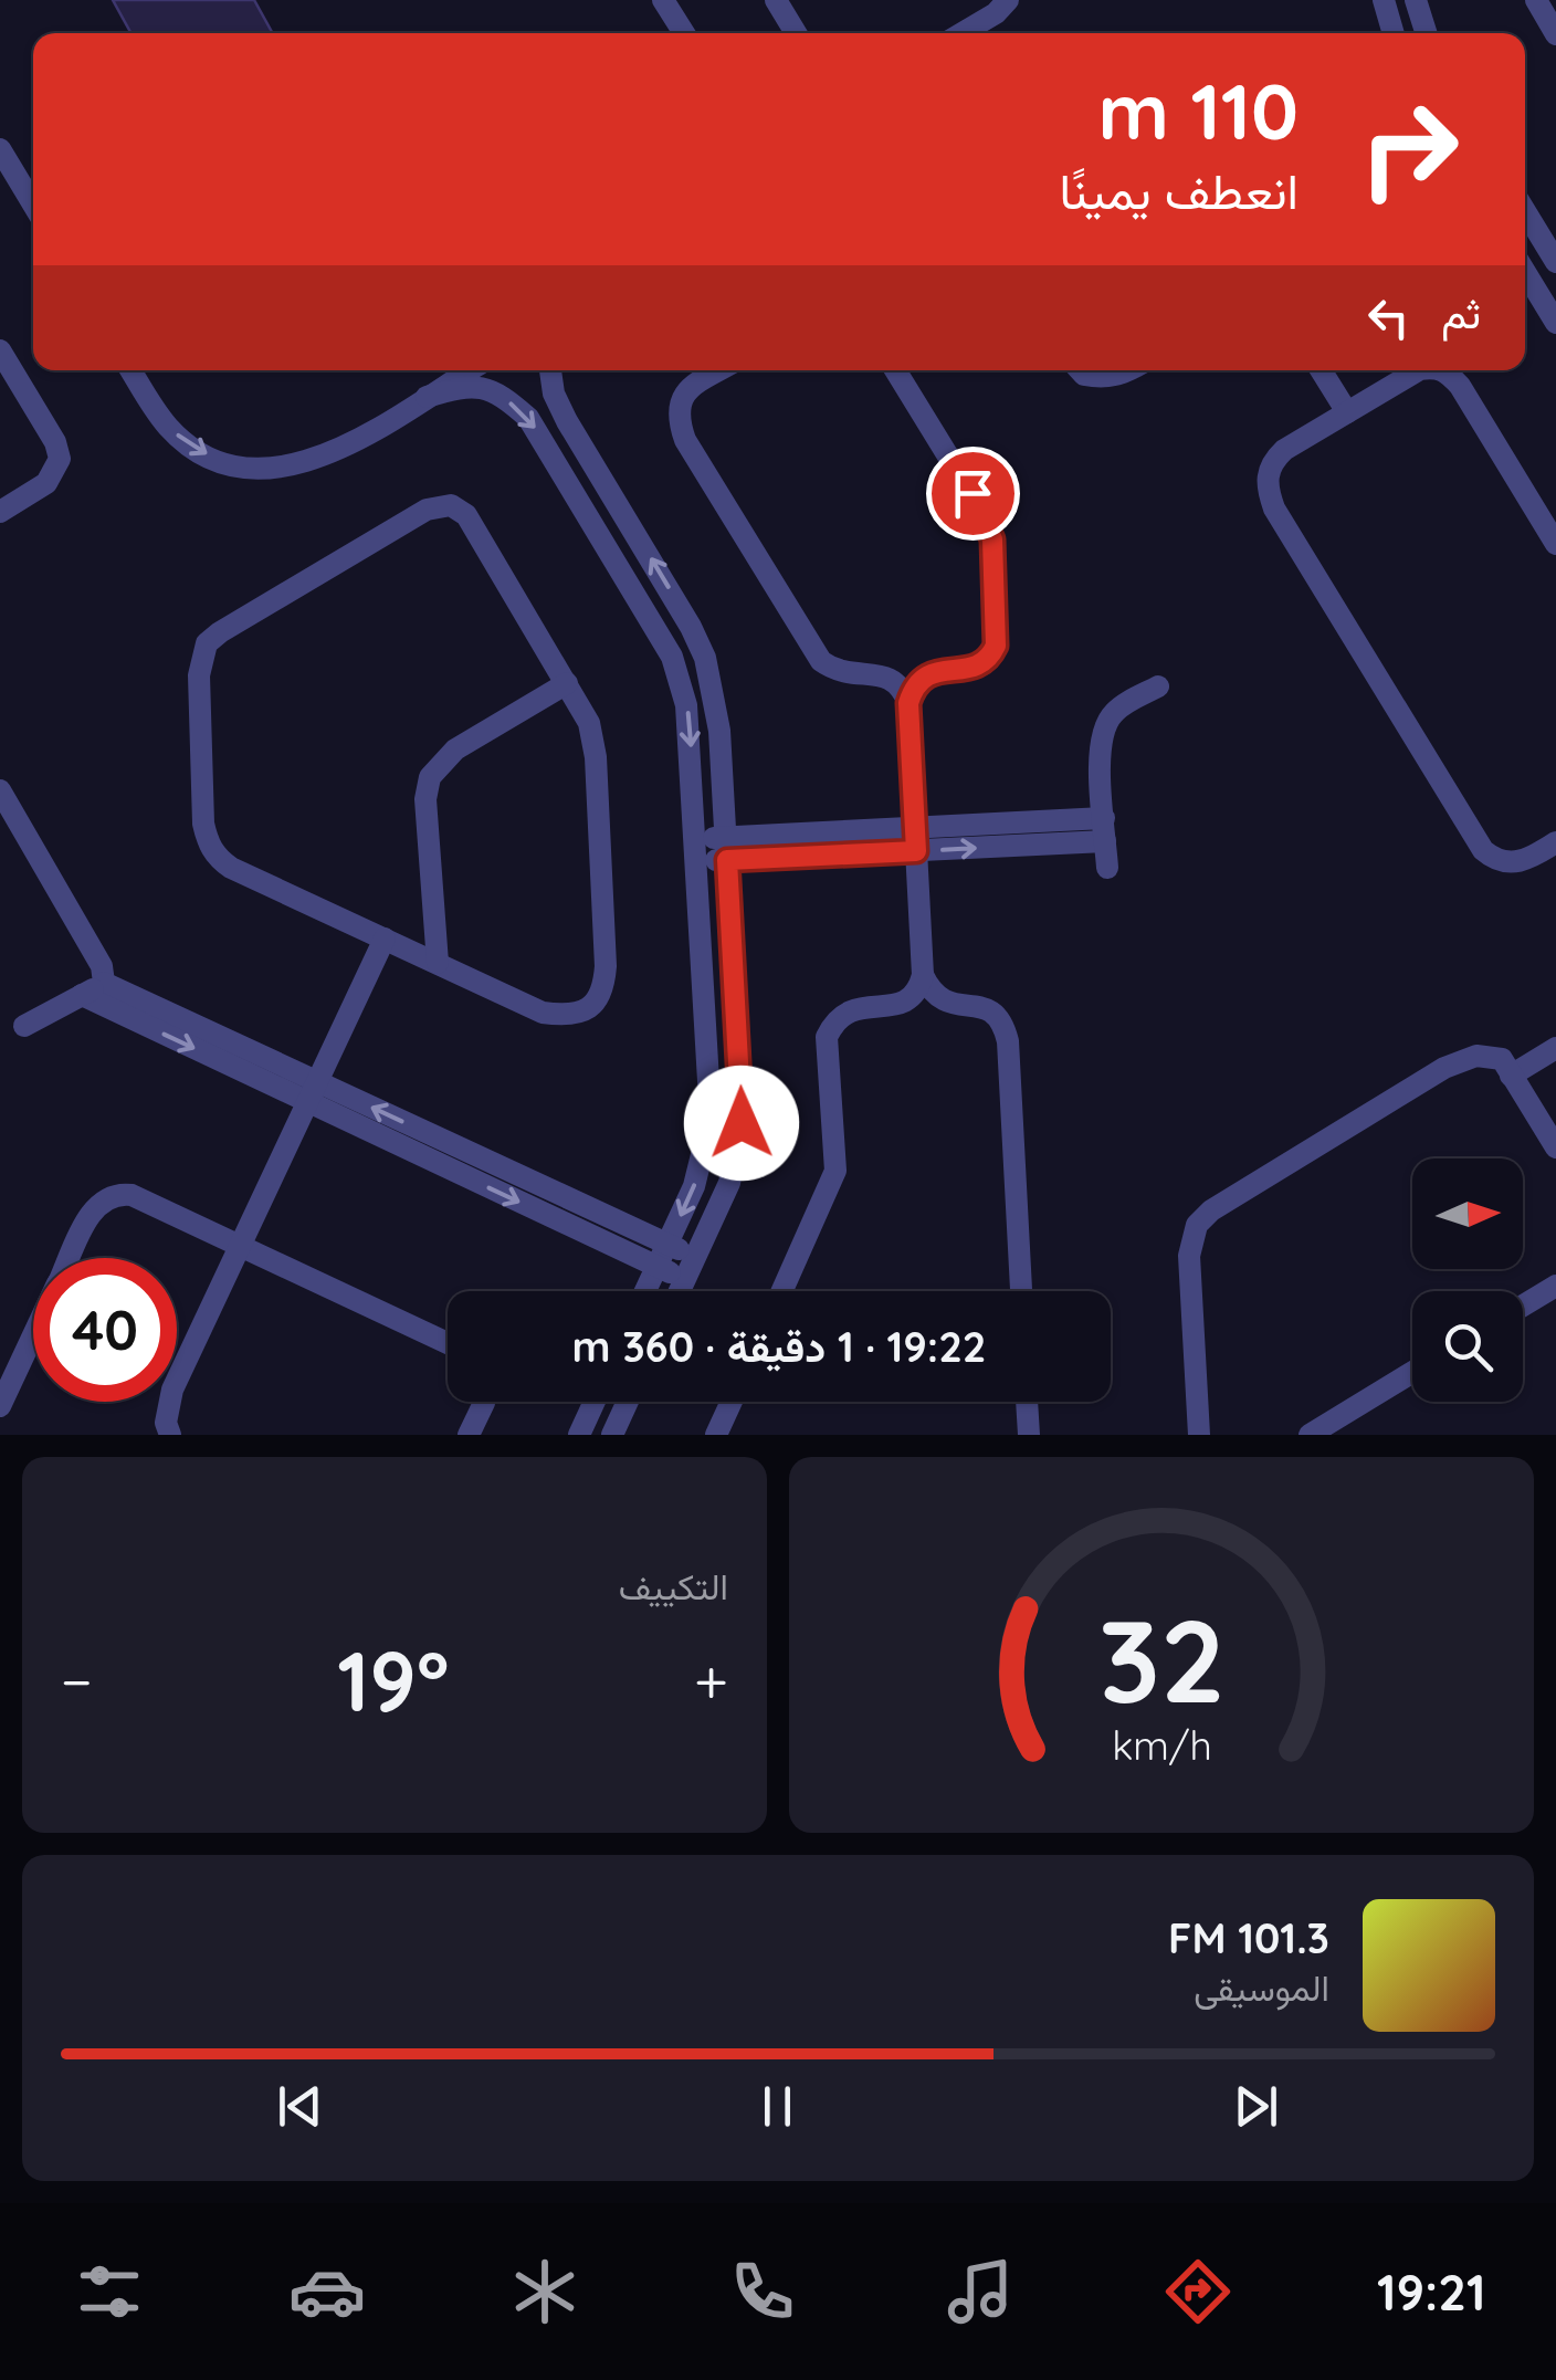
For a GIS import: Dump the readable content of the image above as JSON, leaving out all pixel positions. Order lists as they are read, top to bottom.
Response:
{
  "north": "right",
  "page": {
    "turn": ["110 m", "انعطف يمينًا"],
    "then": "ثم",
    "limit": "40",
    "trip": "19:22 · 1 دقيقة · 360 m",
    "tile": "التكييف",
    "heat": ["−", "19°", "+"],
    "song": ["101.3 FM", "الموسيقى"],
    "tabs": "19:21",
    "gauge": ["32", "km/h"]
  }
}
